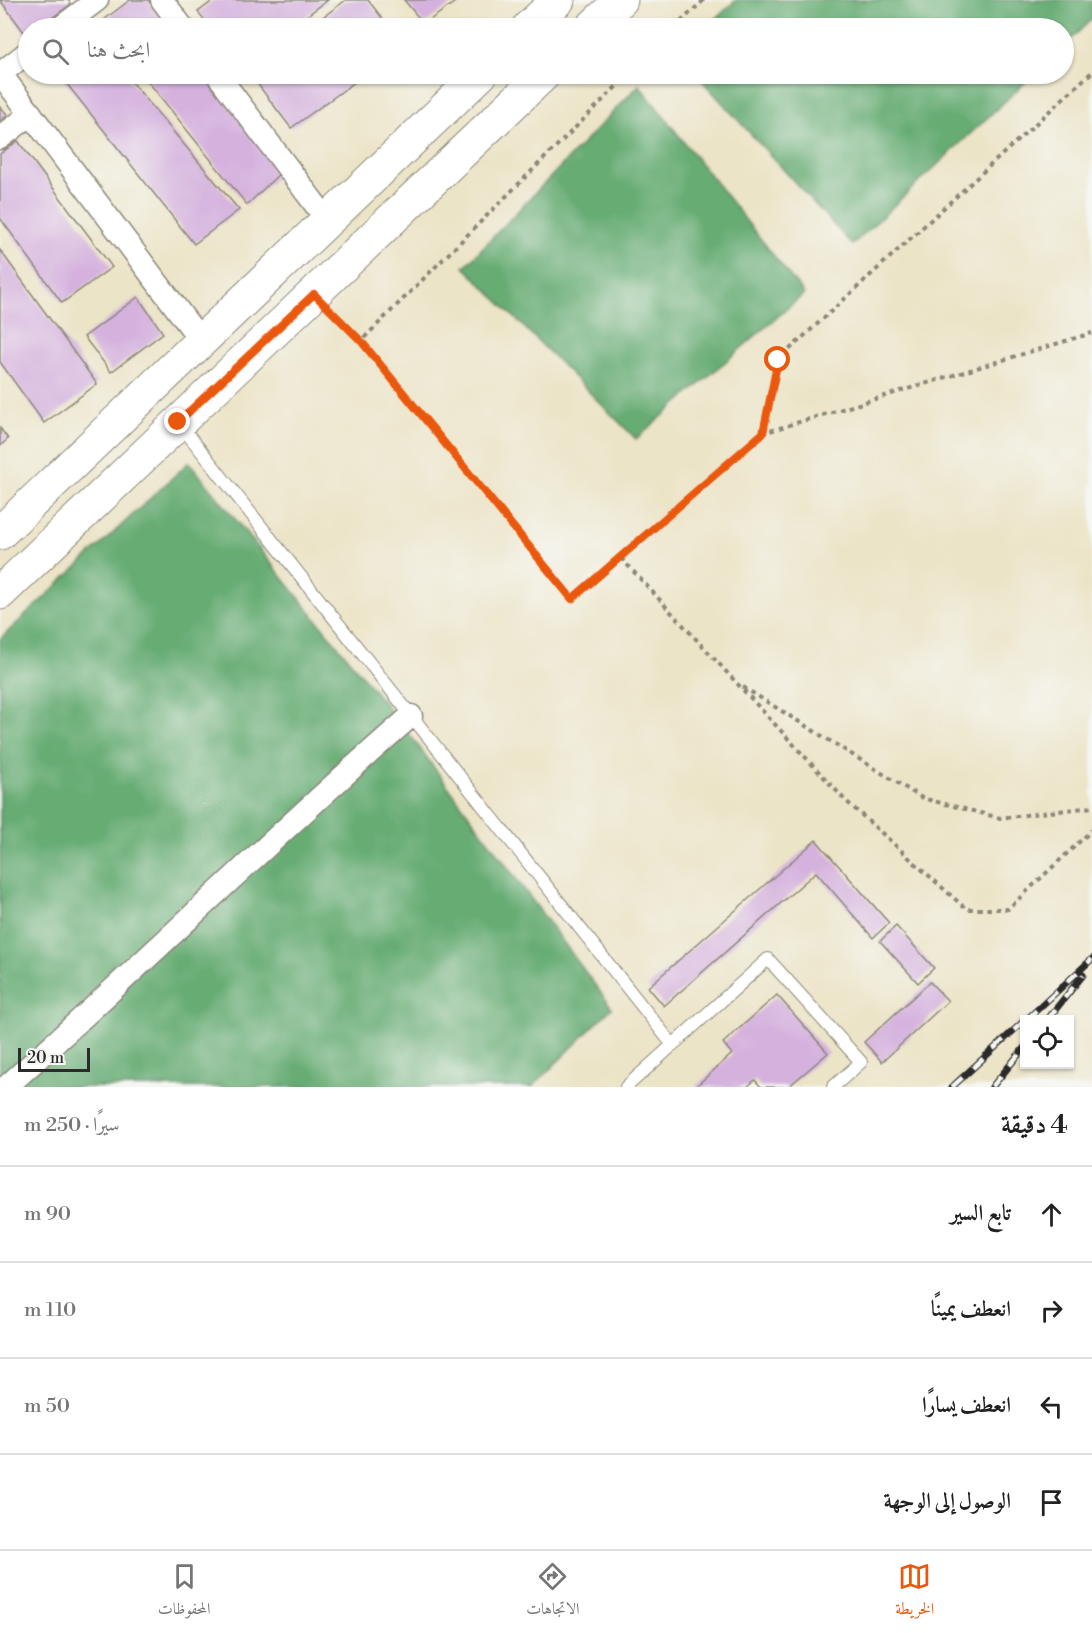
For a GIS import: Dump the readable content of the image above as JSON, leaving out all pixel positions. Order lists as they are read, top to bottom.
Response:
{
  "scale_bar": "20 m",
  "page": {
    "search": "ابحث هنا",
    "scale": "20 m",
    "heading": ["4 دقيقة", "سيرًا · 250 m"],
    "list": [
      ["تابع السير", "90 m"],
      ["انعطف يمينًا", "110 m"],
      ["انعطف يسارًا", "50 m"],
      "الوصول إلى الوجهة"
    ],
    "nav": ["الخريطة", "الاتجاهات", "المحفوظات"]
  }
}
